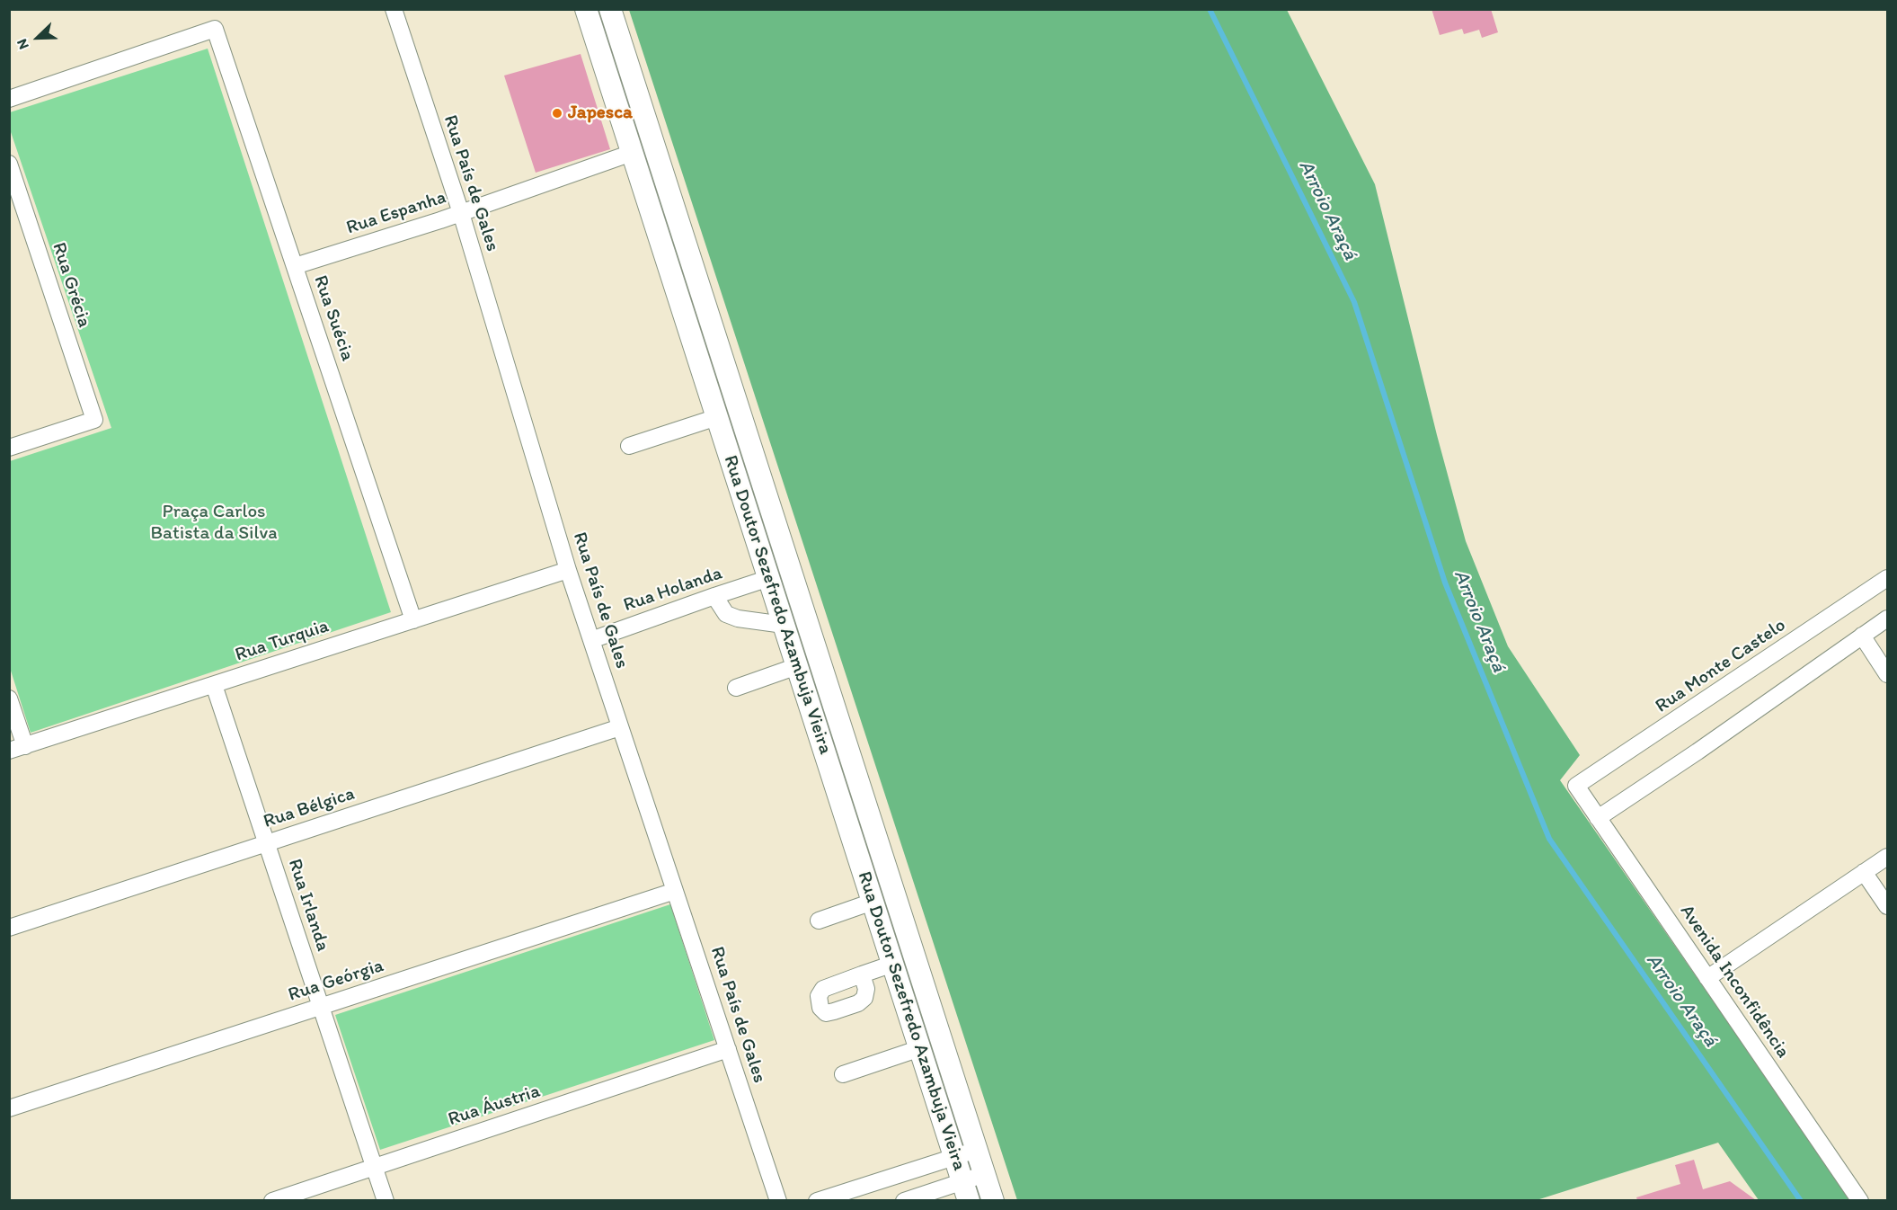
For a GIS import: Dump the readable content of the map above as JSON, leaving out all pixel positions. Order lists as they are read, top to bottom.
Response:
{
  "streets": {
    "main road": ["Rua Doutor Sezefredo Azambuja Vieira"],
    "street": [
      "Rua País de Gales",
      "Rua Espanha",
      "Rua Grécia",
      "Rua Suécia",
      "Rua Holanda",
      "Rua Turquia",
      "Rua Monte Castelo",
      "Rua Bélgica",
      "Rua Irlanda",
      "Rua Geórgia",
      "Avenida Inconfidência",
      "Rua Áustria"
    ]
  },
  "crossings": [
    ["Rua País de Gales", "Rua Espanha"],
    ["Rua País de Gales", "Rua Holanda"],
    ["Rua País de Gales", "Rua Turquia"],
    ["Rua País de Gales", "Rua Bélgica"],
    ["Rua País de Gales", "Rua Geórgia"],
    ["Rua País de Gales", "Rua Áustria"],
    ["Rua Espanha", "Rua Suécia"],
    ["Rua Espanha", "Rua Doutor Sezefredo Azambuja Vieira"],
    ["Rua Suécia", "Rua Turquia"],
    ["Rua Holanda", "Rua Doutor Sezefredo Azambuja Vieira"],
    ["Rua Turquia", "Rua Irlanda"],
    ["Rua Monte Castelo", "Avenida Inconfidência"],
    ["Rua Bélgica", "Rua Irlanda"],
    ["Rua Irlanda", "Rua Geórgia"],
    ["Rua Irlanda", "Rua Áustria"]
  ],
  "water": ["Arroio Araçá"],
  "parks": ["Praça Carlos Batista da Silva"],
  "places": ["Japesca"],
  "north": "bottom left"
}
